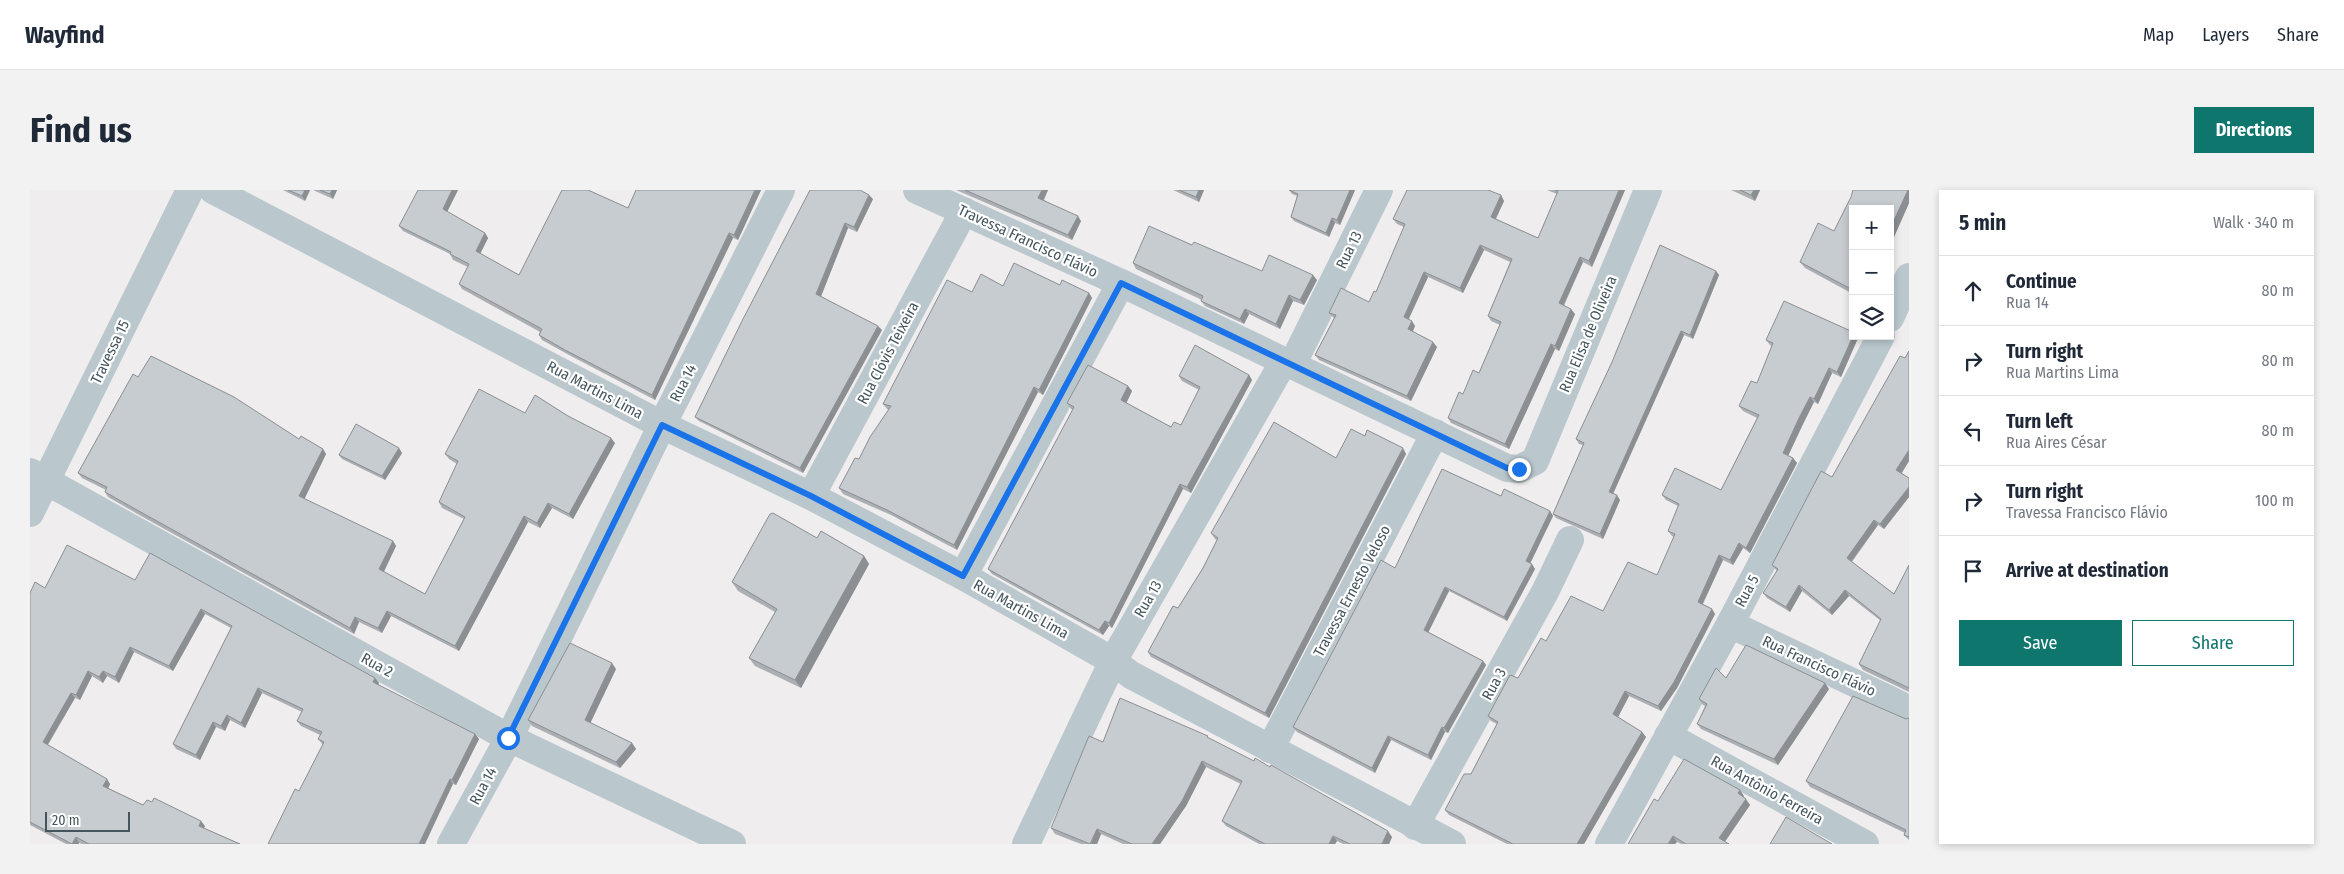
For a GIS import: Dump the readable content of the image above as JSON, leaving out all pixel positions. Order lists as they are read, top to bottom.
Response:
{
  "streets": {
    "street": [
      "Travessa Francisco Flávio",
      "Rua 13",
      "Rua Elisa de Oliveira",
      "Travessa 15",
      "Rua Clóvis Teixeira",
      "Rua 14",
      "Rua Martins Lima",
      "Travessa Ernesto Veloso",
      "Rua 5",
      "Rua 2",
      "Rua Francisco Flávio",
      "Rua 3",
      "Rua Antônio Ferreira"
    ]
  },
  "crossings": [
    ["Travessa Francisco Flávio", "Rua 13"],
    ["Travessa Francisco Flávio", "Rua Elisa de Oliveira"],
    ["Travessa Francisco Flávio", "Rua Clóvis Teixeira"],
    ["Travessa Francisco Flávio", "Travessa Ernesto Veloso"],
    ["Rua 13", "Rua Martins Lima"],
    ["Travessa 15", "Rua 2"],
    ["Rua Clóvis Teixeira", "Rua Martins Lima"],
    ["Rua 14", "Rua Martins Lima"],
    ["Rua 14", "Rua 2"],
    ["Rua Martins Lima", "Travessa Ernesto Veloso"],
    ["Rua Martins Lima", "Rua 3"],
    ["Rua 5", "Rua Francisco Flávio"],
    ["Rua 5", "Rua Antônio Ferreira"]
  ],
  "scale_bar": "20 m",
  "page": {
    "header": "Wayfind",
    "nav": ["Map", "Layers", "Share"],
    "buttons": [
      "Directions",
      ["Save", "Share"]
    ],
    "title": "Find us",
    "heading": ["5 min", "Walk · 340 m"],
    "map_buttons": ["+", "−"],
    "list": [
      ["Continue", "Rua 14", "80 m"],
      ["Turn right", "Rua Martins Lima", "80 m"],
      ["Turn left", "Rua Aires César", "80 m"],
      ["Turn right", "Travessa Francisco Flávio", "100 m"],
      "Arrive at destination"
    ],
    "scale": "20 m"
  }
}
